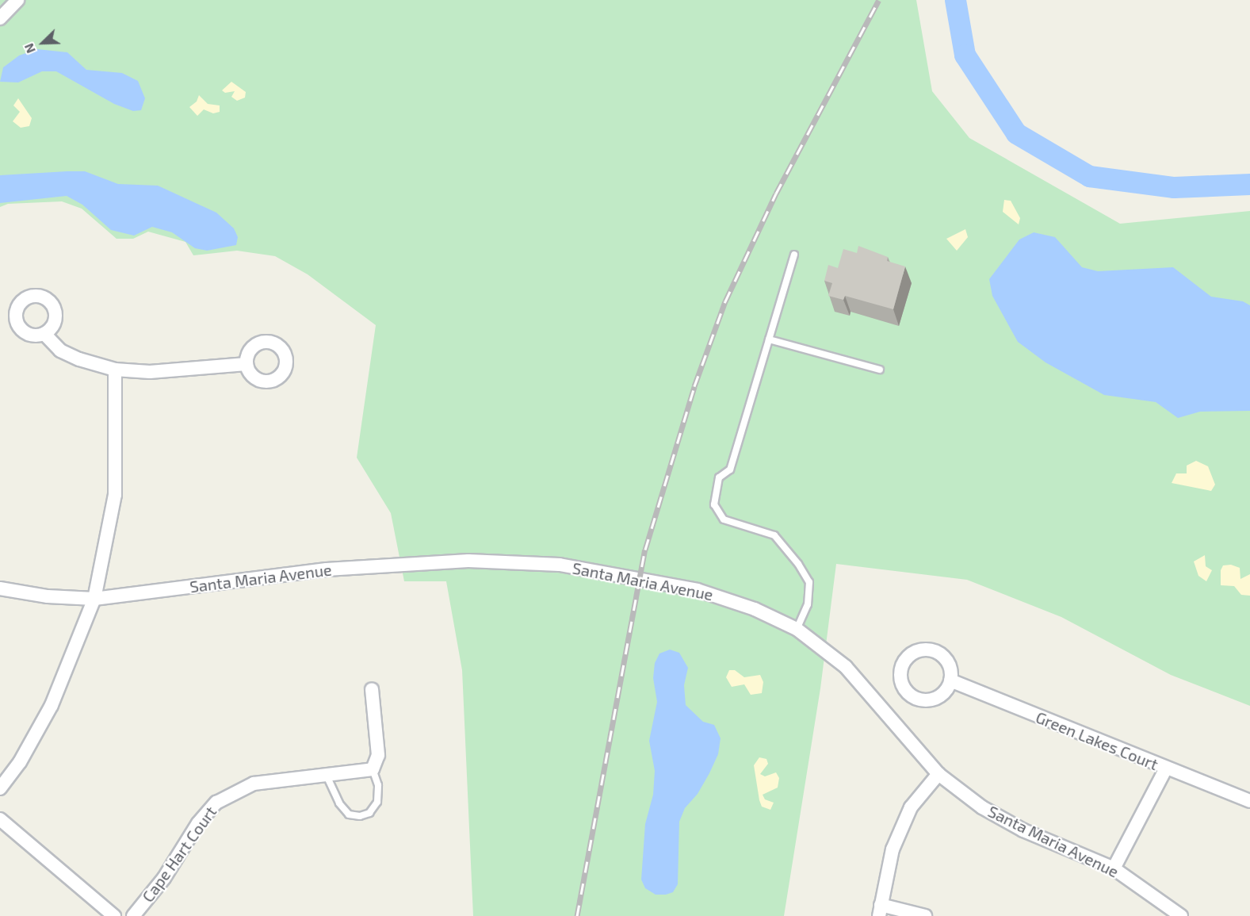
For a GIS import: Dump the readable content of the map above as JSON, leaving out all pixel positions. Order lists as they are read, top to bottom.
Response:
{
  "streets": {
    "street": ["Santa Maria Avenue", "Green Lakes Court", "Cape Hart Court"]
  },
  "north": "bottom left"
}
